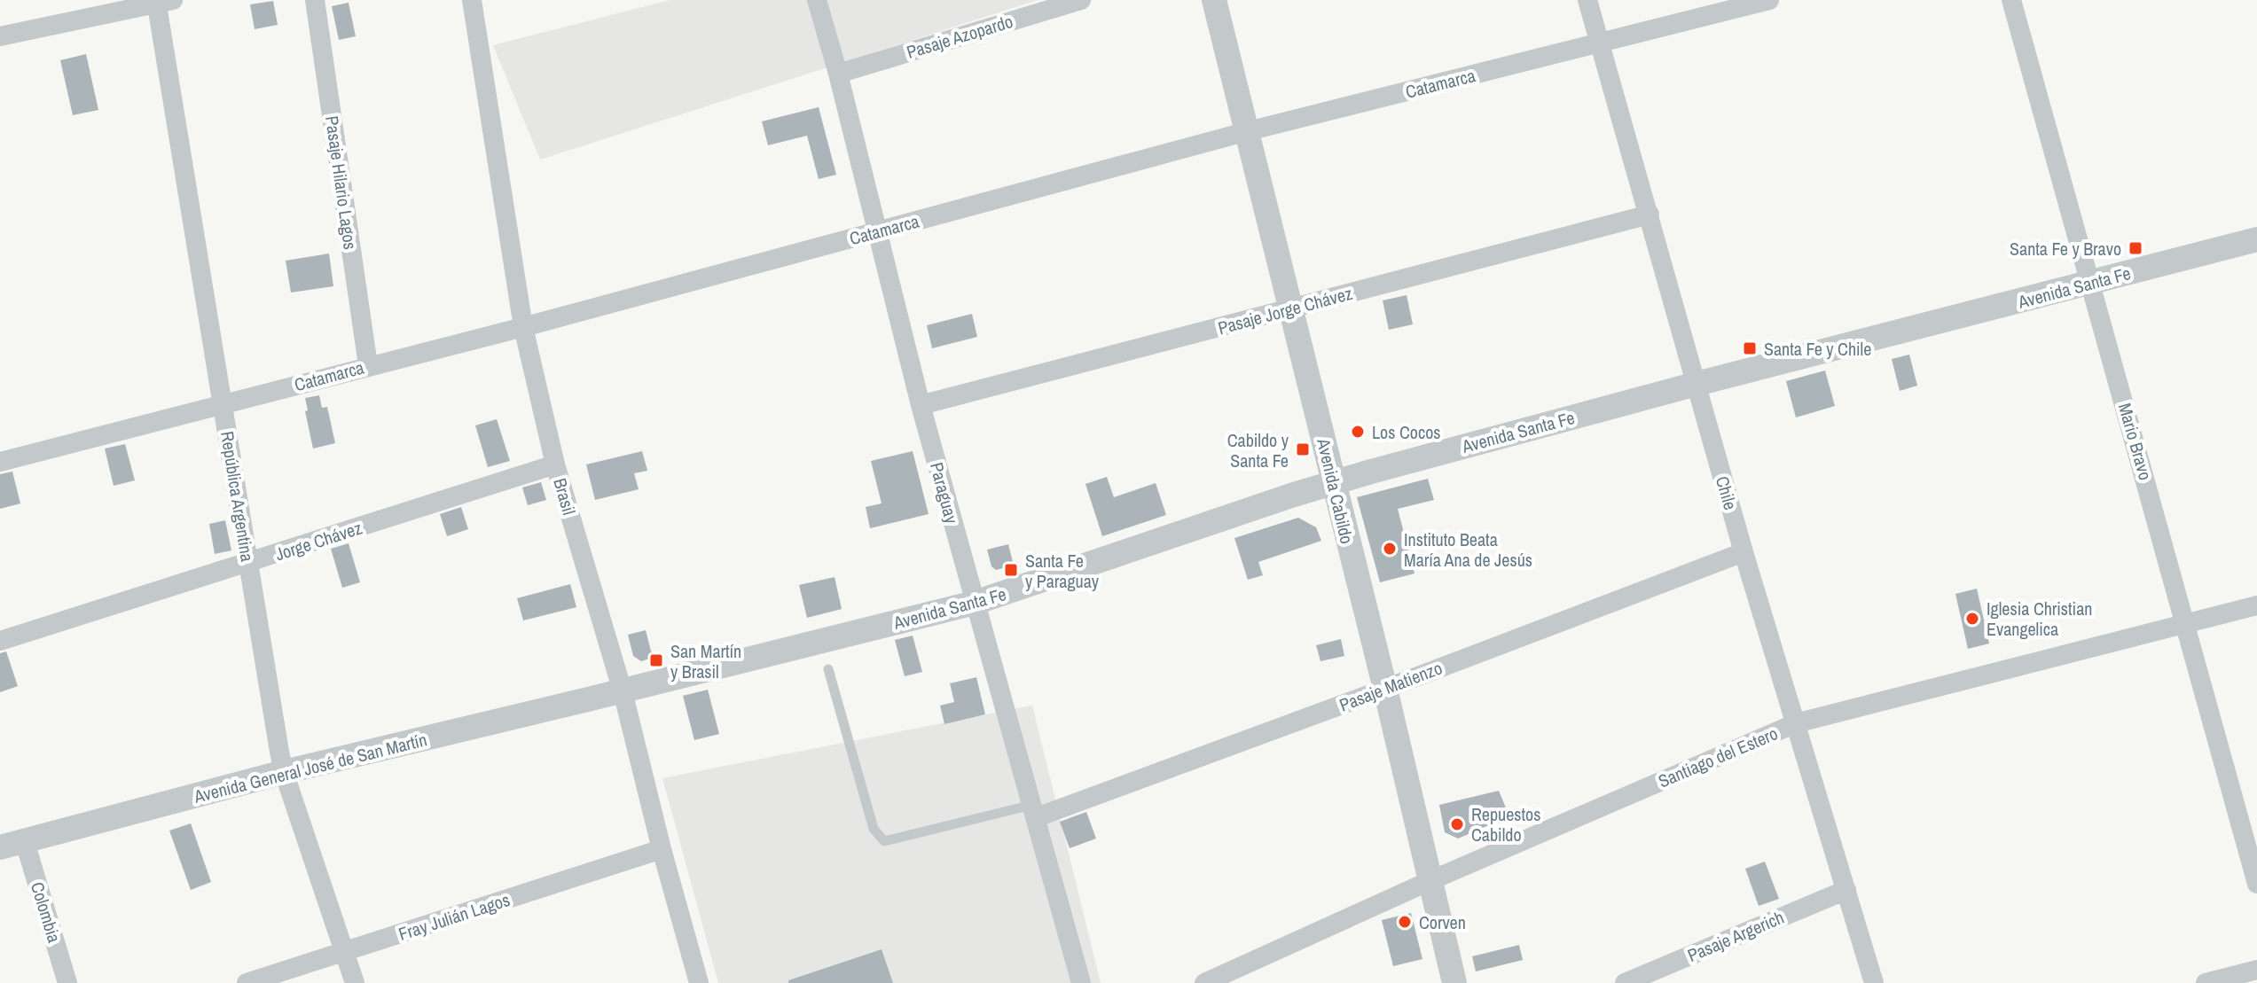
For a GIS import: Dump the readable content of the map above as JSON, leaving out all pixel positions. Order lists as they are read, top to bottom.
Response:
{
  "streets": {
    "street": [
      "Pasaje Azopardo",
      "Catamarca",
      "Pasaje Hilario Lagos",
      "Avenida Santa Fe",
      "Pasaje Jorge Chávez",
      "Mario Bravo",
      "Avenida Cabildo",
      "Paraguay",
      "Chile",
      "República Argentina",
      "Brasil",
      "Jorge Chávez",
      "Pasaje Matienzo",
      "Santiago del Estero",
      "Avenida General José de San Martín",
      "Colombia",
      "Fray Julián Lagos",
      "Pasaje Argerich"
    ]
  },
  "crossings": [
    ["Pasaje Azopardo", "Paraguay"],
    ["Catamarca", "Pasaje Hilario Lagos"],
    ["Catamarca", "Avenida Cabildo"],
    ["Catamarca", "Paraguay"],
    ["Catamarca", "Chile"],
    ["Catamarca", "República Argentina"],
    ["Catamarca", "Brasil"],
    ["Avenida Santa Fe", "Mario Bravo"],
    ["Avenida Santa Fe", "Avenida Cabildo"],
    ["Avenida Santa Fe", "Paraguay"],
    ["Avenida Santa Fe", "Chile"],
    ["Avenida Santa Fe", "Brasil"],
    ["Avenida Santa Fe", "Avenida General José de San Martín"],
    ["Pasaje Jorge Chávez", "Avenida Cabildo"],
    ["Pasaje Jorge Chávez", "Paraguay"],
    ["Pasaje Jorge Chávez", "Chile"],
    ["Mario Bravo", "Santiago del Estero"],
    ["Avenida Cabildo", "Pasaje Matienzo"],
    ["Avenida Cabildo", "Santiago del Estero"],
    ["Paraguay", "Pasaje Matienzo"],
    ["Chile", "Pasaje Matienzo"],
    ["Chile", "Santiago del Estero"],
    ["Chile", "Pasaje Argerich"],
    ["República Argentina", "Jorge Chávez"],
    ["República Argentina", "Avenida General José de San Martín"],
    ["República Argentina", "Fray Julián Lagos"],
    ["Brasil", "Jorge Chávez"],
    ["Brasil", "Avenida General José de San Martín"],
    ["Brasil", "Fray Julián Lagos"],
    ["Avenida General José de San Martín", "Colombia"]
  ],
  "places": {
    "transit": [
      "Santa Fe y Bravo",
      "Santa Fe y Chile",
      "Cabildo y Santa Fe",
      "Santa Fe y Paraguay",
      "San Martín y Brasil"
    ],
    "other": [
      "Los Cocos",
      "Instituto Beata María Ana de Jesús",
      "Iglesia Christian Evangelica",
      "Repuestos Cabildo",
      "Corven"
    ]
  }
}
